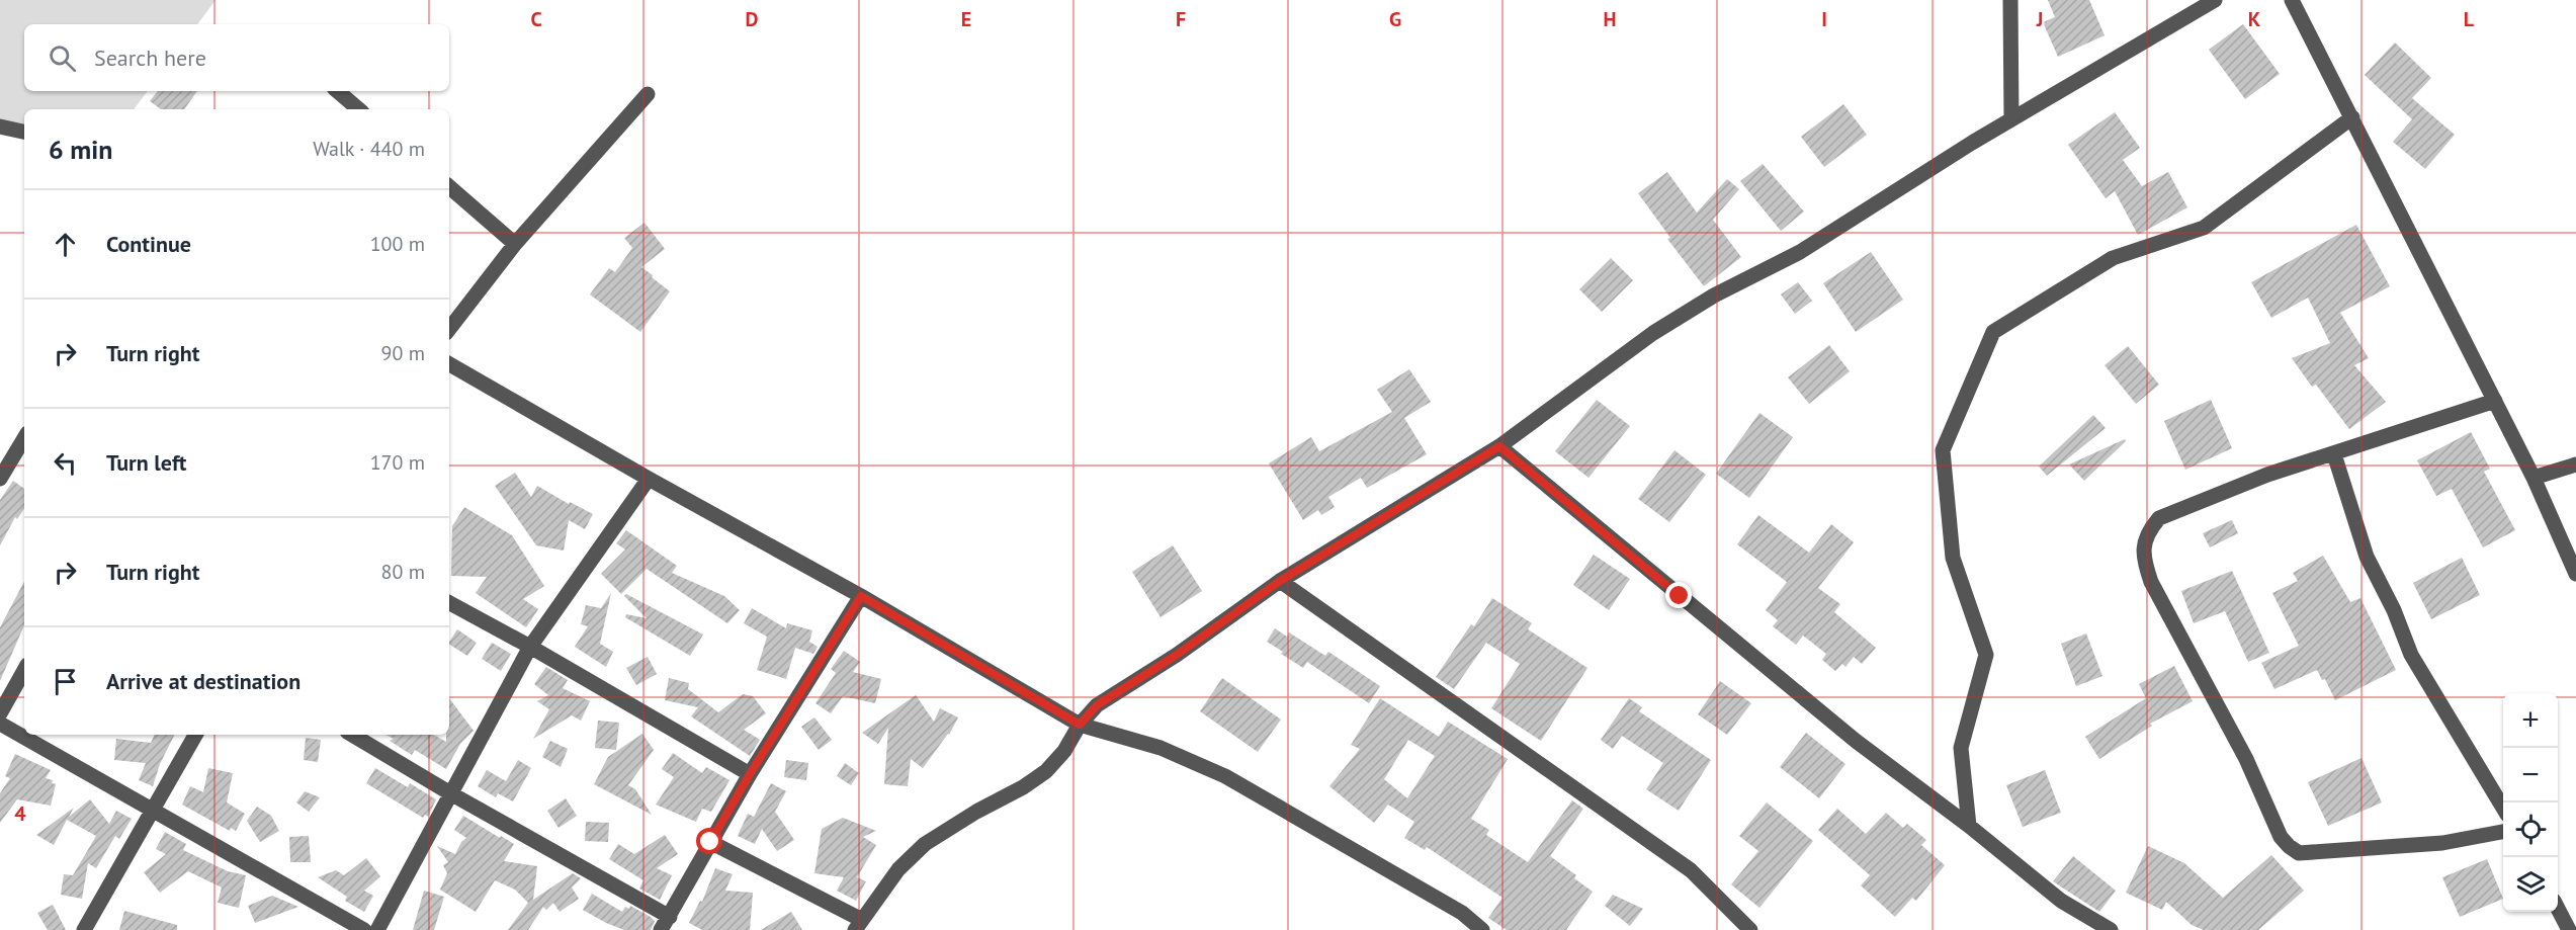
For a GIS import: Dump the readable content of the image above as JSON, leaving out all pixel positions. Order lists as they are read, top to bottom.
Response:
{
  "page": {
    "search": "Search here",
    "heading": ["6 min", "Walk · 440 m"],
    "list": [
      ["Continue", "100 m"],
      ["Turn right", "90 m"],
      ["Turn left", "170 m"],
      ["Turn right", "80 m"],
      "Arrive at destination"
    ],
    "map_buttons": ["+", "−"]
  },
  "grid": {
    "columns": [
      "C",
      "D",
      "E",
      "F",
      "G",
      "H",
      "I",
      "J",
      "K",
      "L"
    ],
    "rows": ["4"]
  }
}
